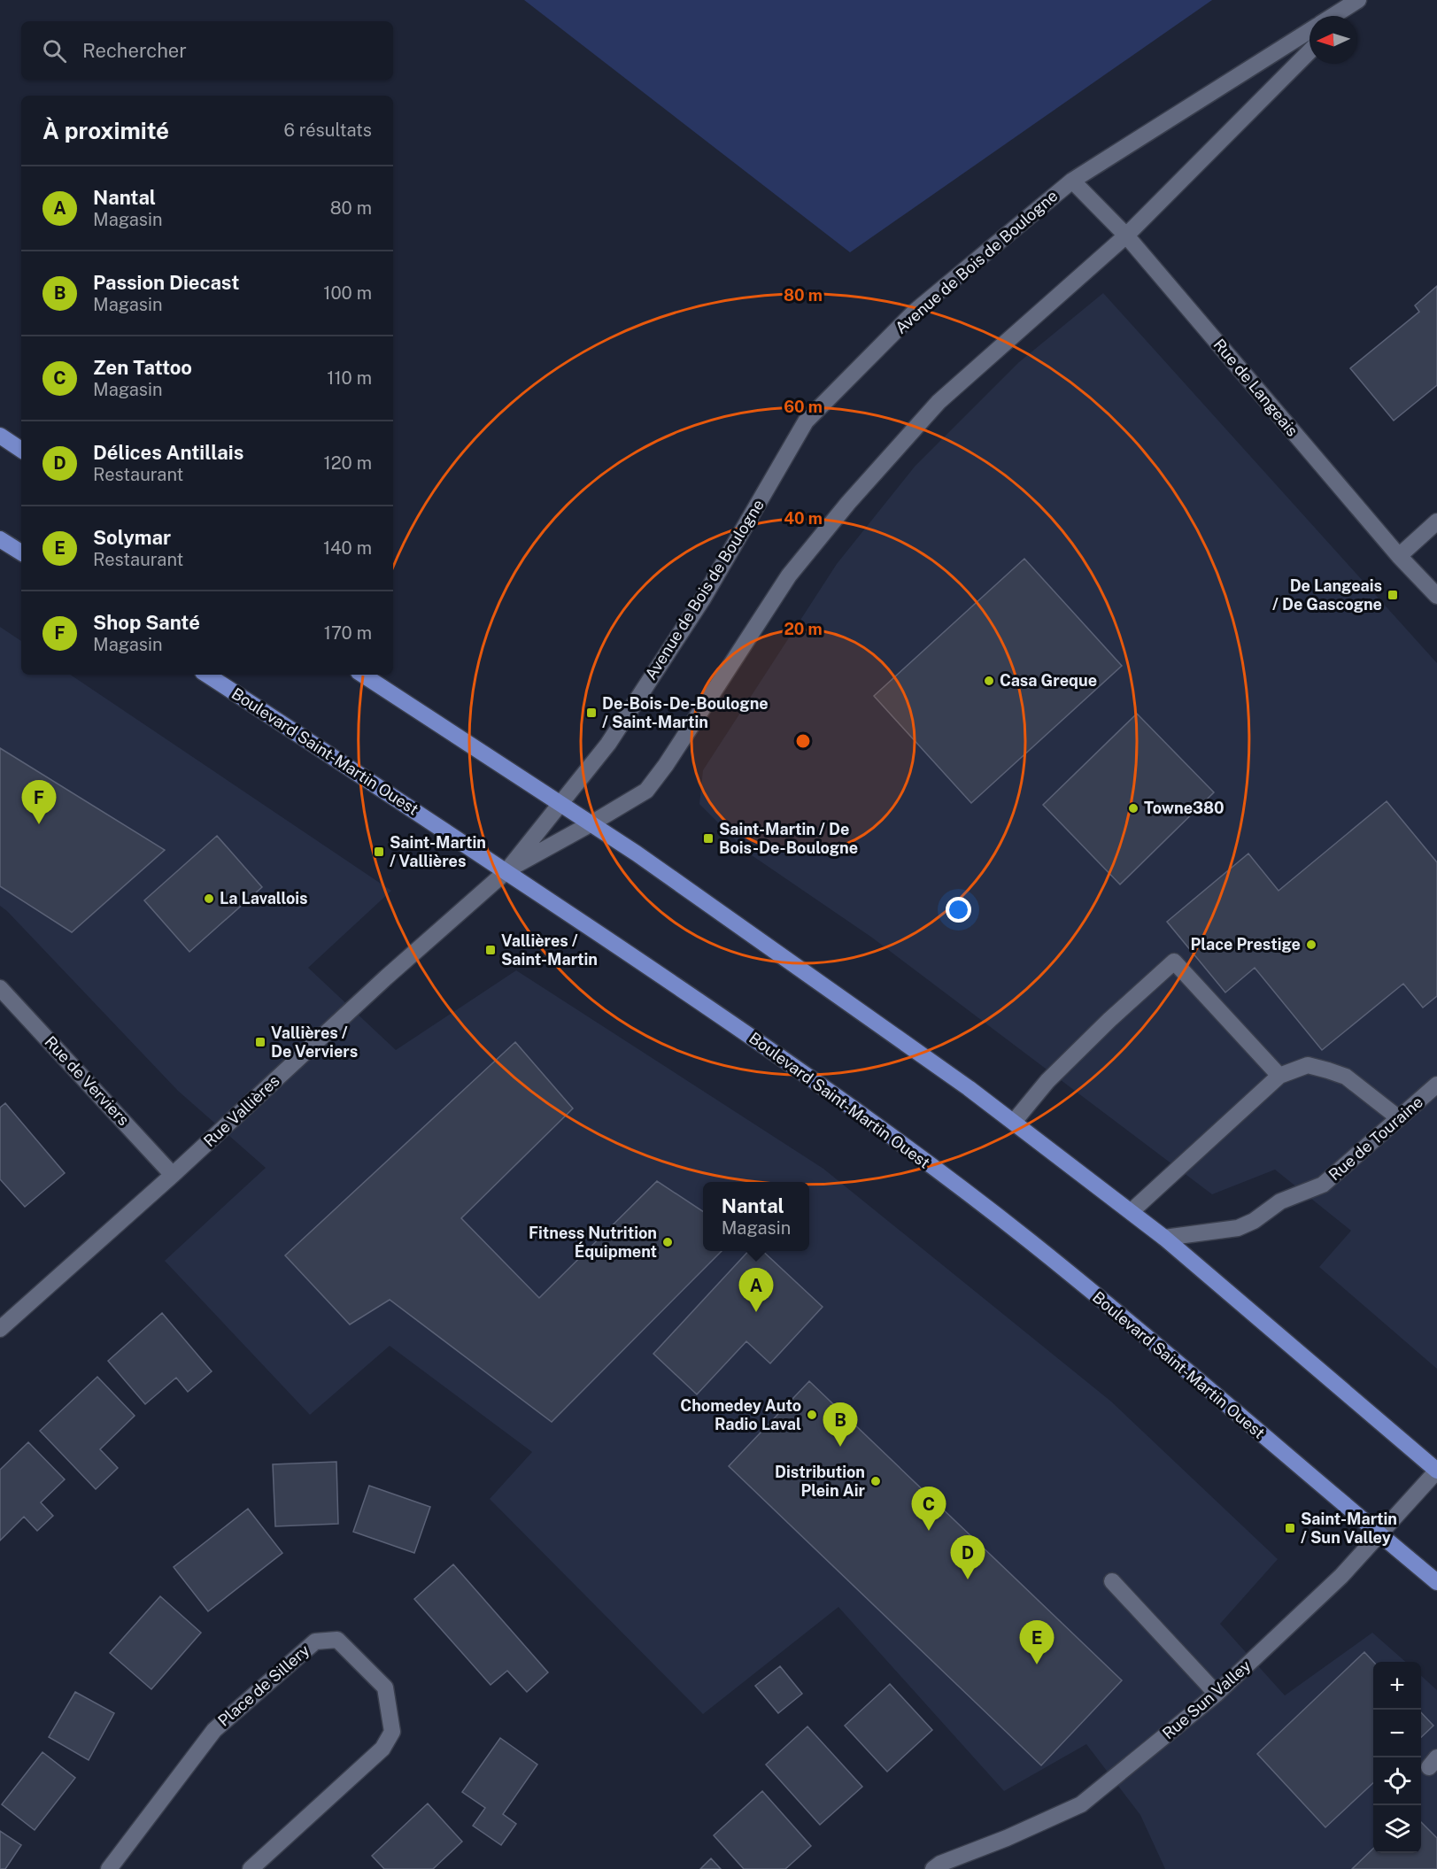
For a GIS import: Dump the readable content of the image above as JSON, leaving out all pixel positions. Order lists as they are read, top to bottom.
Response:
{
  "streets": {
    "main road": ["Boulevard Saint-Martin Ouest"],
    "street": [
      "Avenue de Bois de Boulogne",
      "Rue de Langeais",
      "Rue de Verviers",
      "Rue Vallières",
      "Rue de Touraine",
      "Place de Sillery",
      "Rue Sun Valley"
    ]
  },
  "crossings": [
    ["Avenue de Bois de Boulogne", "Rue de Langeais"],
    ["Avenue de Bois de Boulogne", "Boulevard Saint-Martin Ouest"],
    ["Avenue de Bois de Boulogne", "Rue Vallières"],
    ["Boulevard Saint-Martin Ouest", "Rue Vallières"],
    ["Boulevard Saint-Martin Ouest", "Rue Sun Valley"],
    ["Rue de Verviers", "Rue Vallières"]
  ],
  "places": {
    "transit": [
      "De Langeais / De Gascogne",
      "De-Bois-De-Boulogne / Saint-Martin",
      "Saint-Martin / De Bois-De-Boulogne",
      "Saint-Martin / Vallières",
      "Vallières / Saint-Martin",
      "Vallières / De Verviers",
      "Saint-Martin / Sun Valley"
    ],
    "other": [
      "Casa Greque",
      "Towne380",
      "La Lavallois",
      "Place Prestige",
      "Fitness Nutrition Équipment",
      "Chomedey Auto Radio Laval",
      "Distribution Plein Air"
    ]
  },
  "north": "left",
  "page": {
    "search": "Rechercher",
    "heading": ["À proximité", "6 résultats"],
    "list": [
      {
        "mark": "A",
        "name": "Nantal",
        "note": "Magasin",
        "value": "80 m"
      },
      {
        "mark": "B",
        "name": "Passion Diecast",
        "note": "Magasin",
        "value": "100 m"
      },
      {
        "mark": "C",
        "name": "Zen Tattoo",
        "note": "Magasin",
        "value": "110 m"
      },
      {
        "mark": "D",
        "name": "Délices Antillais",
        "note": "Restaurant",
        "value": "120 m"
      },
      {
        "mark": "E",
        "name": "Solymar",
        "note": "Restaurant",
        "value": "140 m"
      },
      {
        "mark": "F",
        "name": "Shop Santé",
        "note": "Magasin",
        "value": "170 m"
      }
    ],
    "pins": [
      "F",
      "A",
      "B",
      "C",
      "D",
      "E"
    ],
    "popup": ["Nantal", "Magasin"],
    "map_buttons": ["+", "−"]
  },
  "rings": [
    "80 m",
    "60 m",
    "40 m",
    "20 m"
  ]
}
